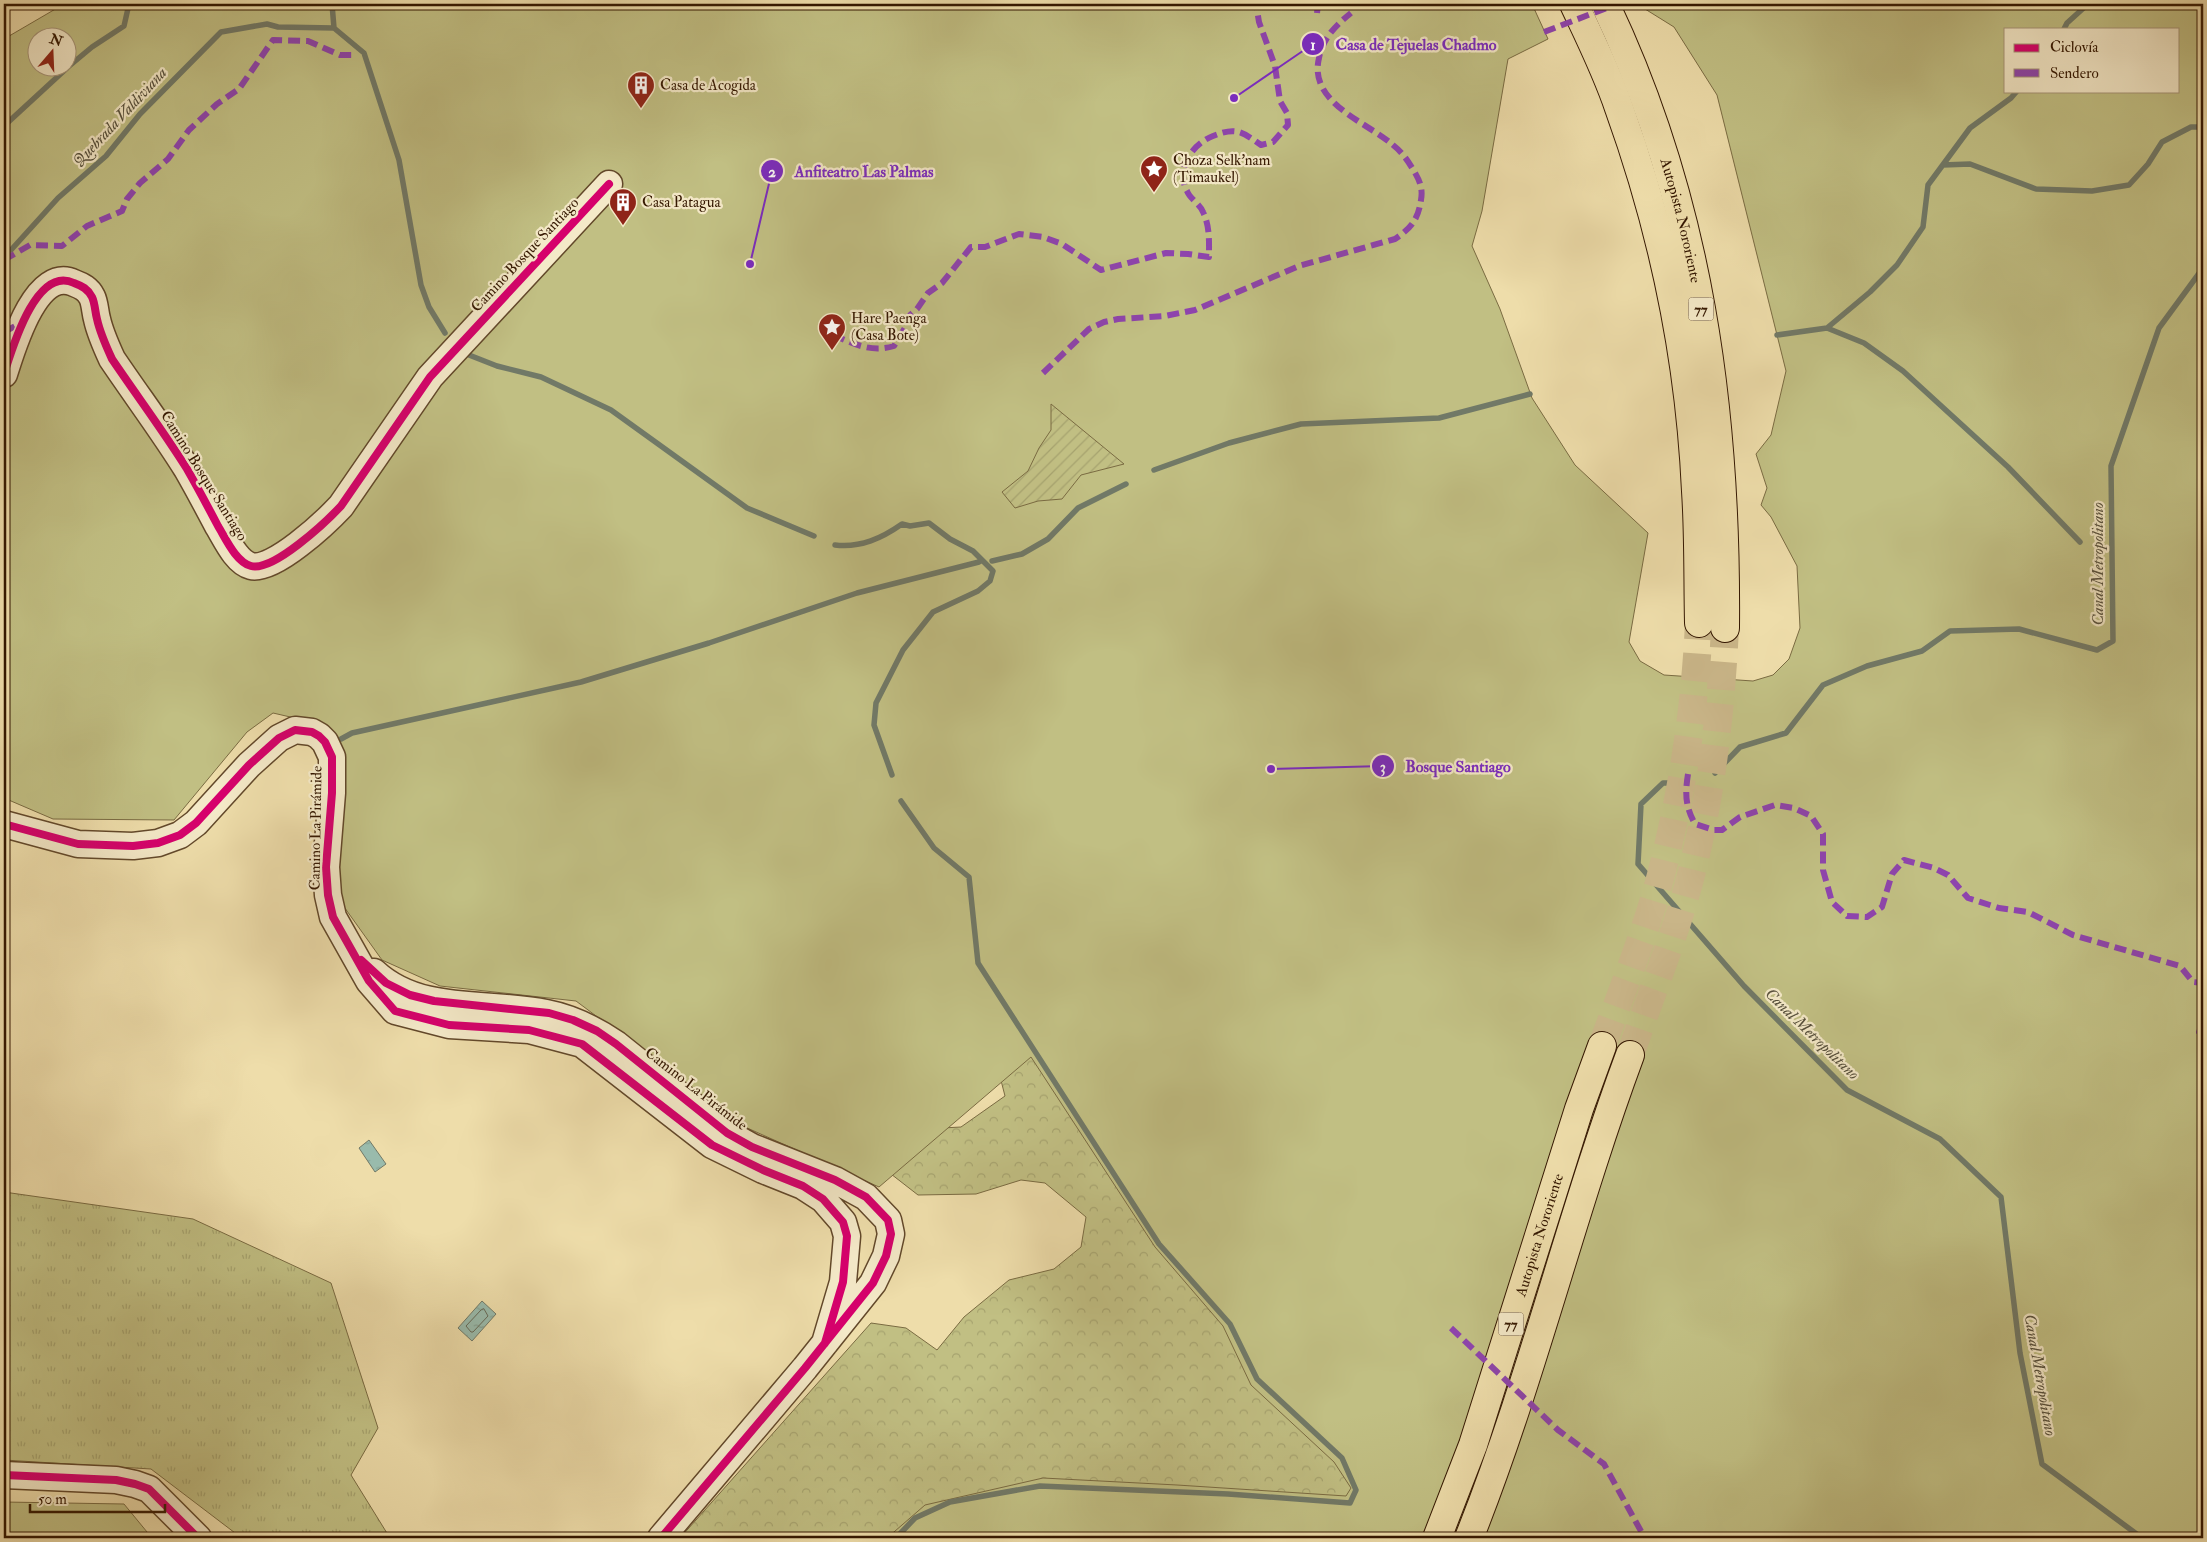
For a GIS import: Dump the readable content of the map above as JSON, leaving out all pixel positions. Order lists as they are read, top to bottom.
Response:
{
  "streets": {
    "highway": ["Autopista Nororiente", "77"],
    "street": ["Camino Bosque Santiago", "Camino La Pirámide"]
  },
  "water": ["Quebrada Valdiviana", "Canal Metropolitano"],
  "places": {
    "other": ["Casa de Tejuelas Chadmo", "Anfiteatro Las Palmas", "Bosque Santiago"],
    "building": ["Casa de Acogida", "Casa Patagua"],
    "place": ["Choza Selk'nam (Timaukel)", "Hare Paenga (Casa Bote)"]
  },
  "legend": ["Ciclovía", "Sendero"],
  "scale_bar": "50 m",
  "north": "top"
}
